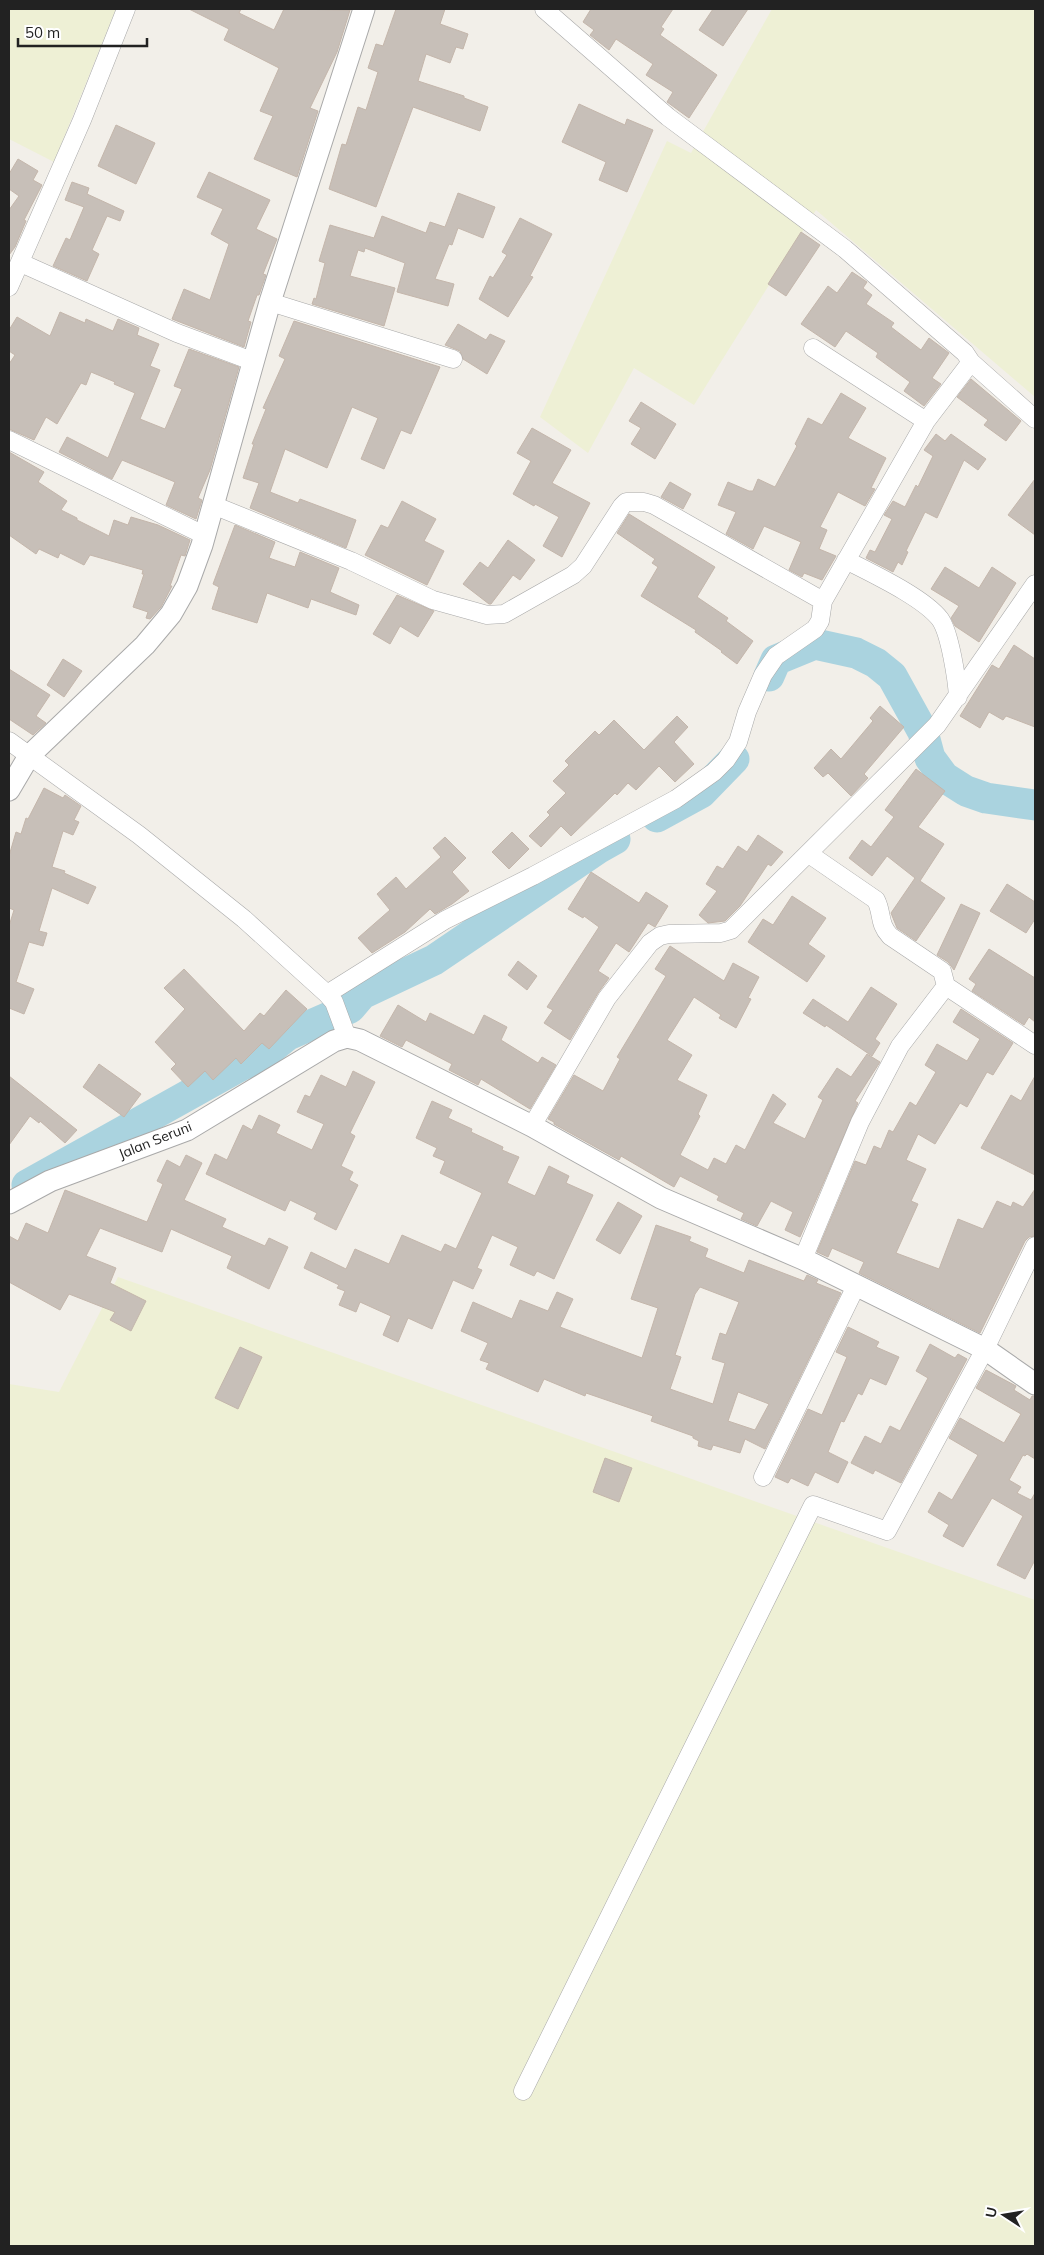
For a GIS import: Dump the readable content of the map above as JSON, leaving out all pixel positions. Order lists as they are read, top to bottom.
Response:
{
  "streets": {
    "street": ["Jalan Seruni"]
  },
  "scale_bar": "50 m",
  "north": "left"
}
